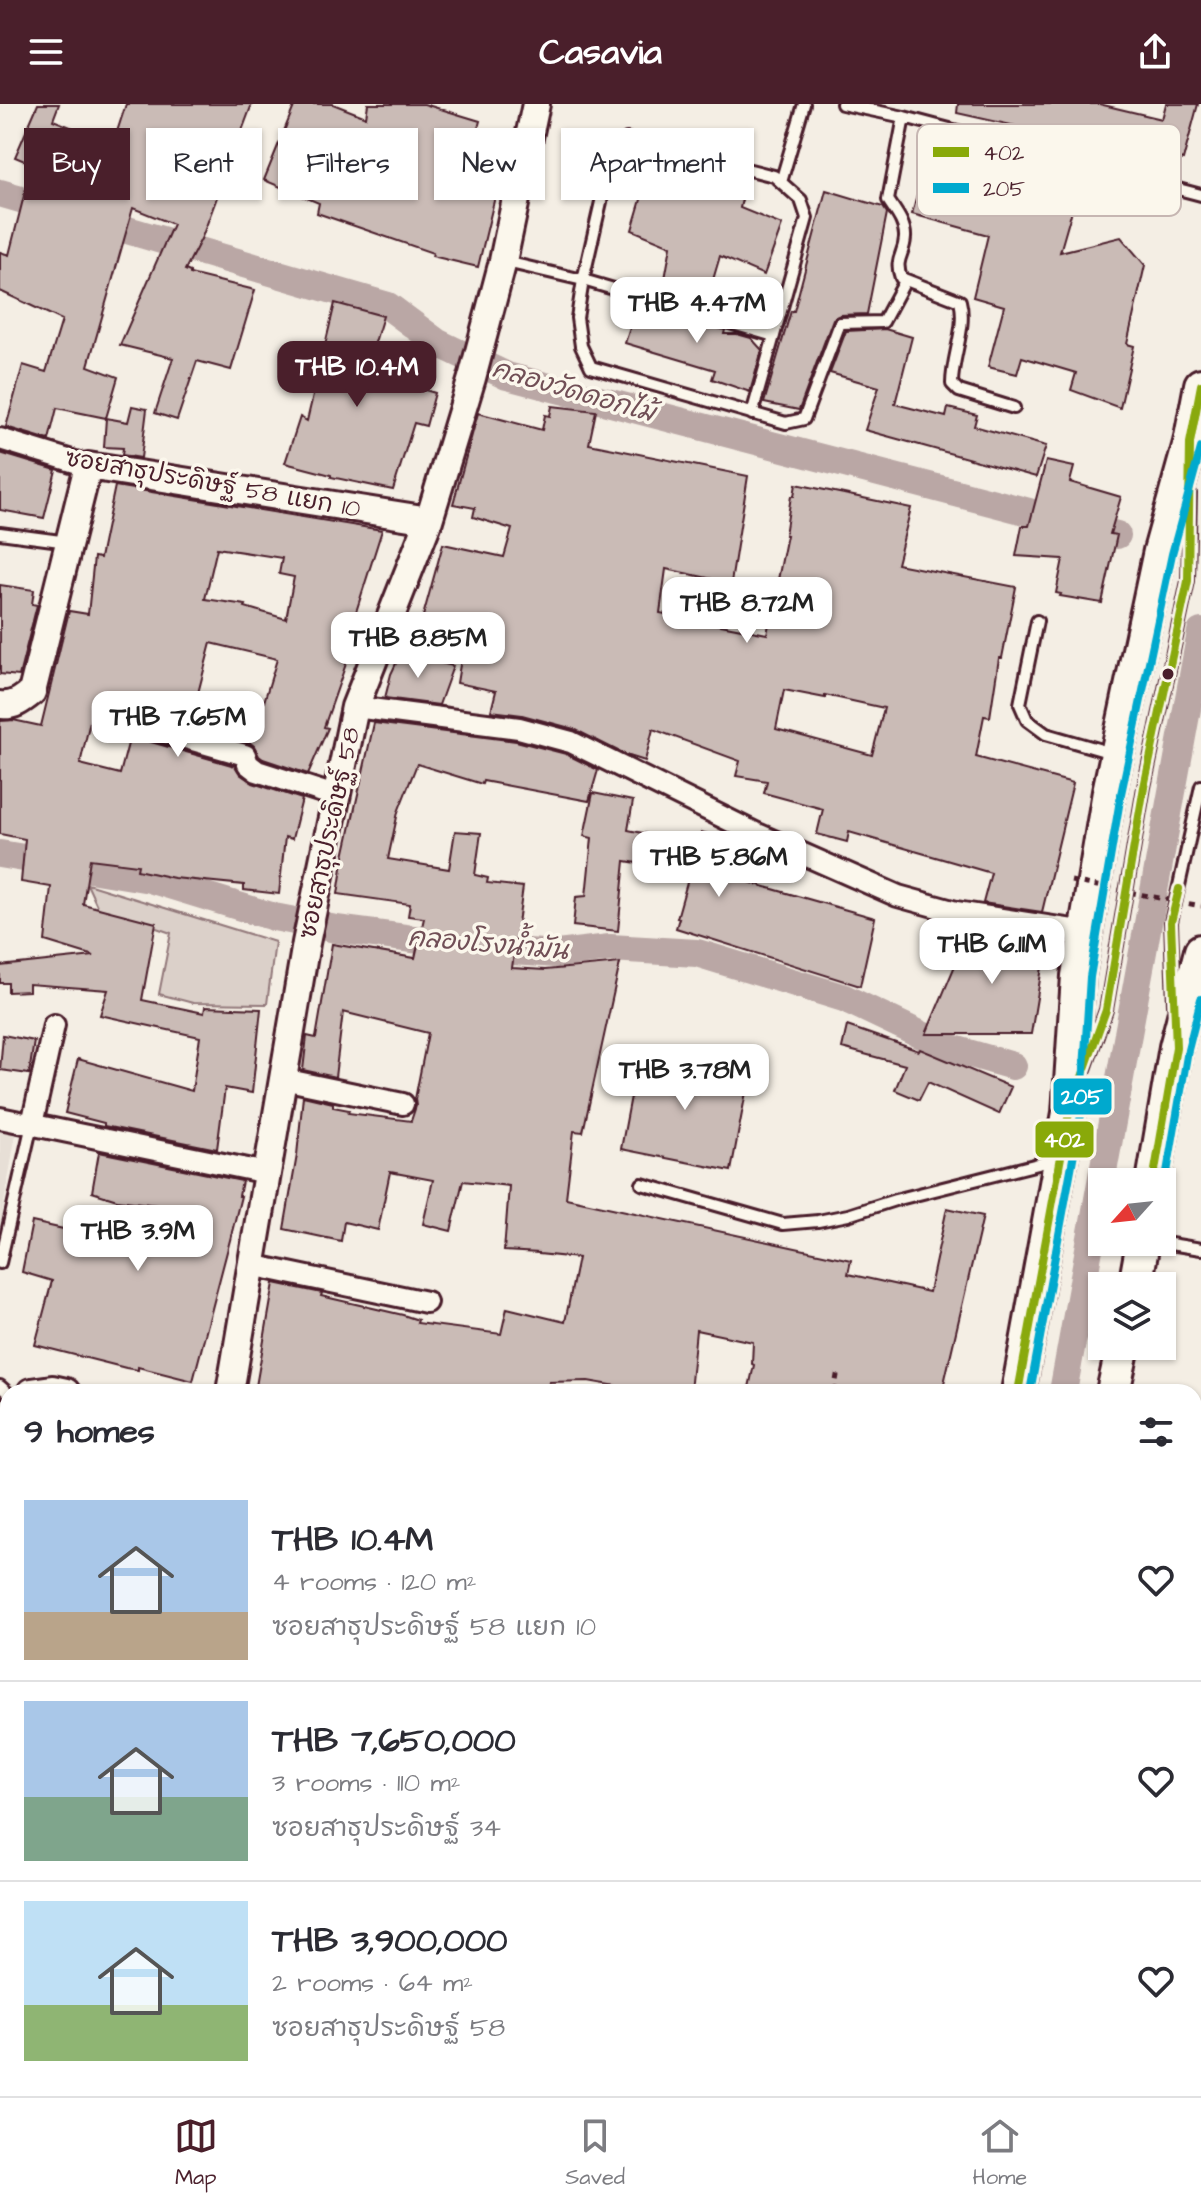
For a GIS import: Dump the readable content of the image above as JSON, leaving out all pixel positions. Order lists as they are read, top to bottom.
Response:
{
  "streets": {
    "street": ["ซอยสาธุประดิษฐ์ 58 แยก 10", "ซอยสาธุประดิษฐ์ 58"]
  },
  "crossings": [
    ["ซอยสาธุประดิษฐ์ 58 แยก 10", "ซอยสาธุประดิษฐ์ 58"]
  ],
  "water": ["คลองวัดดอกไม้", "คลองโรงน้ำมัน"],
  "lines": ["transit line 402", "transit line 205"],
  "legend": ["402", "205"],
  "north": "bottom left",
  "page": {
    "header": "Casavia",
    "chip": [
      "Buy",
      "Rent",
      "Filters",
      "New",
      "Apartment"
    ],
    "price": [
      "THB 4.47M",
      "THB 10.4M",
      "THB 8.72M",
      "THB 8.85M",
      "THB 7.65M",
      "THB 5.86M",
      "THB 6.11M",
      "THB 3.78M",
      "THB 3.9M"
    ],
    "heading": "9 homes",
    "list": [
      {
        "name": "THB 10.4M",
        "note": "4 rooms · 120 m² · ซอยสาธุประดิษฐ์ 58 แยก 10"
      },
      {
        "name": "THB 7,650,000",
        "note": "3 rooms · 110 m² · ซอยสาธุประดิษฐ์ 34"
      },
      {
        "name": "THB 3,900,000",
        "note": "2 rooms · 64 m² · ซอยสาธุประดิษฐ์ 58"
      }
    ],
    "tabs": ["Map", "Saved", "Home"]
  }
}
